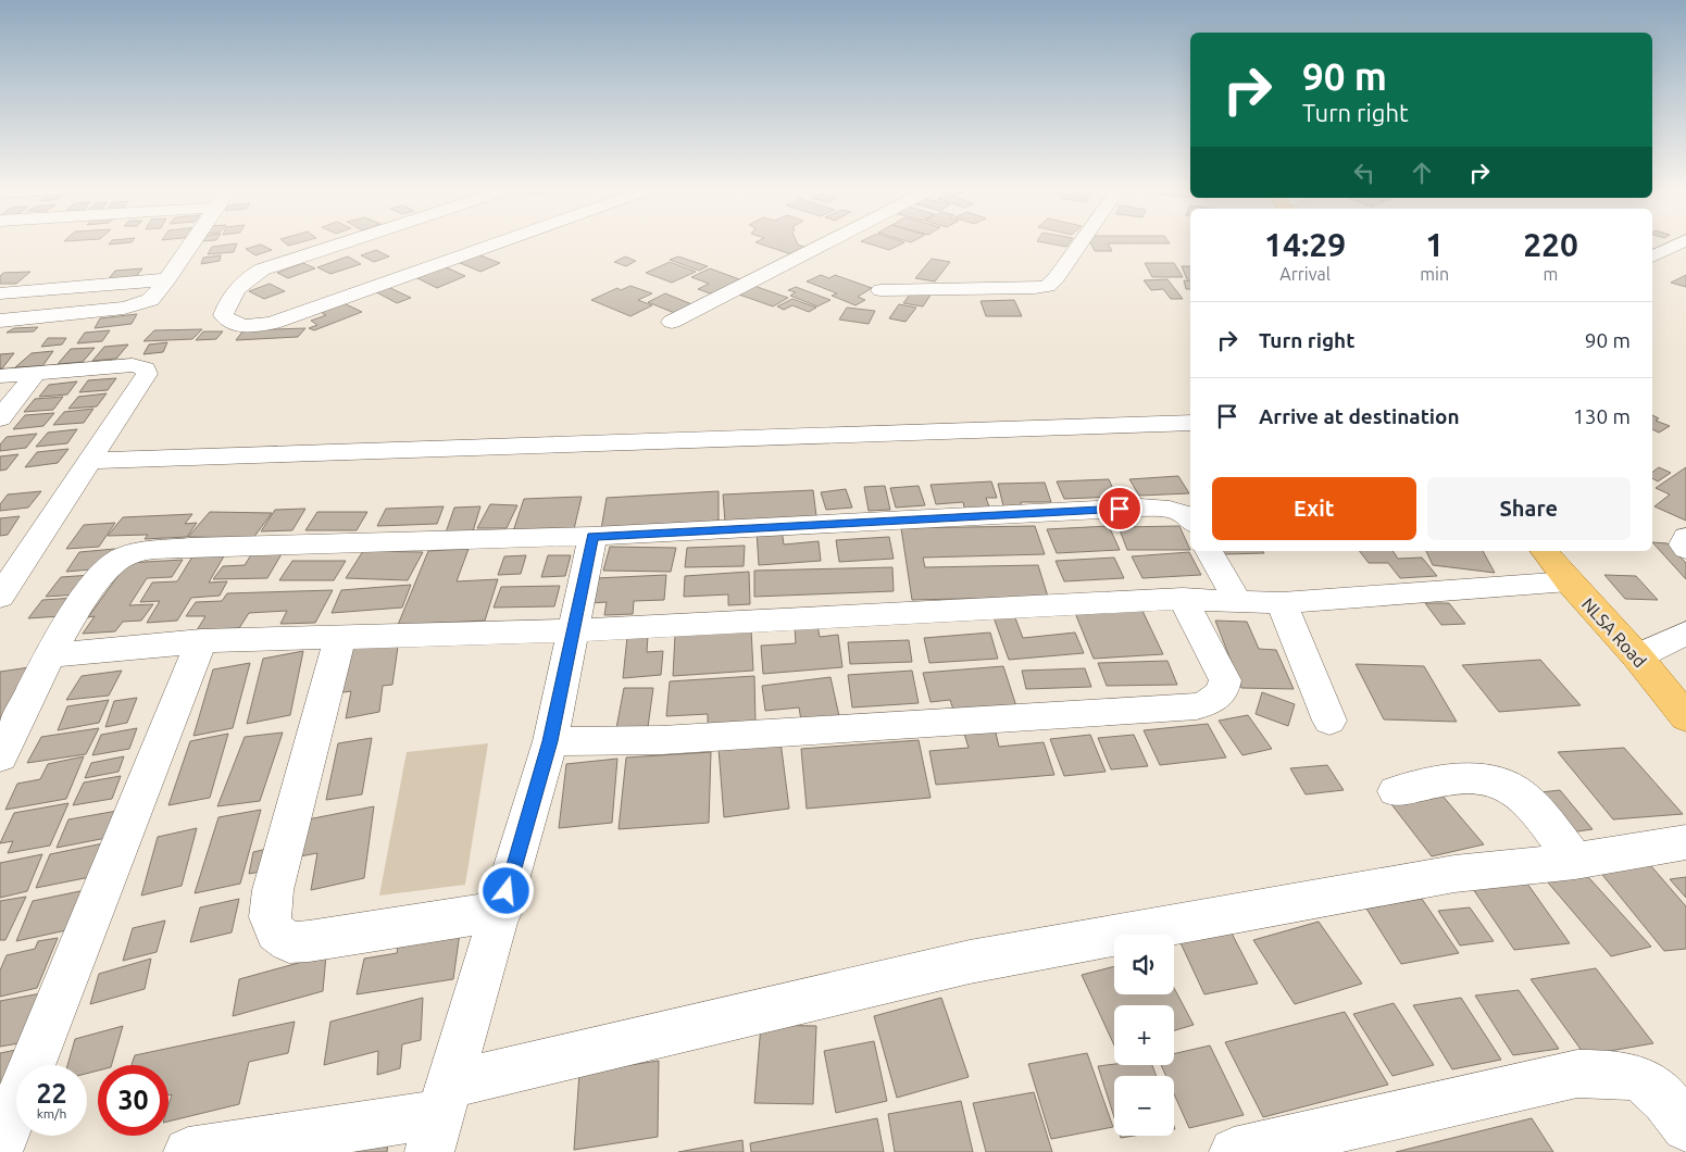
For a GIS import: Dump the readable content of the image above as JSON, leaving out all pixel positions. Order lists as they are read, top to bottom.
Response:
{
  "streets": {
    "main road": ["NLSA Road"]
  },
  "page": {
    "turn": ["90 m", "Turn right"],
    "eta": [
      "14:29",
      "Arrival",
      "1",
      "min",
      "220",
      "m"
    ],
    "list": [
      {
        "name": "Turn right",
        "value": "90 m"
      },
      {
        "name": "Arrive at destination",
        "value": "130 m"
      }
    ],
    "buttons": ["Exit", "Share"],
    "map_buttons": ["+", "−"],
    "speed": "22 km/h",
    "limit": "30"
  }
}
